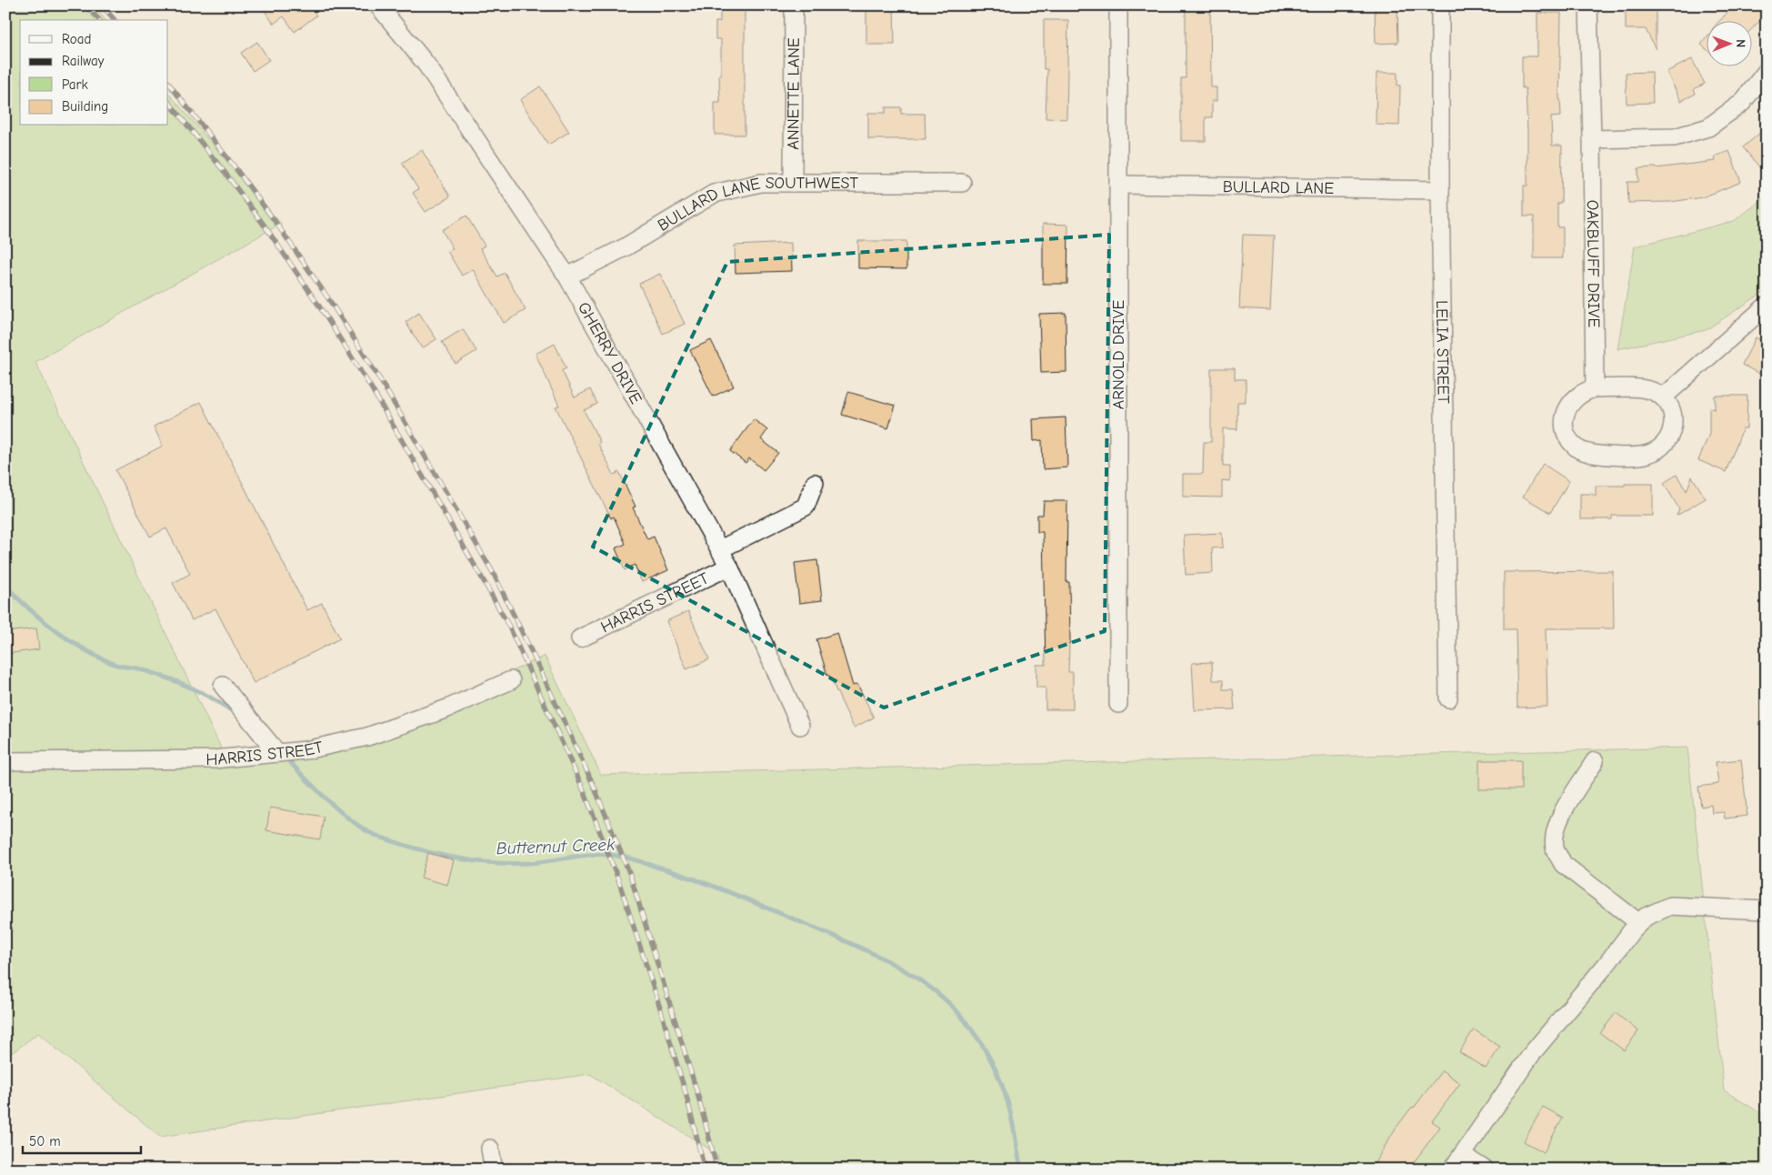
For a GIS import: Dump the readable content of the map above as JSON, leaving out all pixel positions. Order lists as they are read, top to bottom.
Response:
{
  "streets": {
    "street": [
      "ANNETTE LANE",
      "BULLARD LANE",
      "BULLARD LANE SOUTHWEST",
      "OAKBLUFF DRIVE",
      "LELIA STREET",
      "GHERRY DRIVE",
      "ARNOLD DRIVE",
      "HARRIS STREET"
    ]
  },
  "crossings": [
    ["ANNETTE LANE", "BULLARD LANE SOUTHWEST"],
    ["BULLARD LANE", "LELIA STREET"],
    ["BULLARD LANE", "ARNOLD DRIVE"],
    ["BULLARD LANE SOUTHWEST", "GHERRY DRIVE"],
    ["GHERRY DRIVE", "HARRIS STREET"]
  ],
  "water": ["Butternut Creek"],
  "legend": [
    "Road",
    "Railway",
    "Park",
    "Building"
  ],
  "scale_bar": "50 m",
  "north": "right"
}
